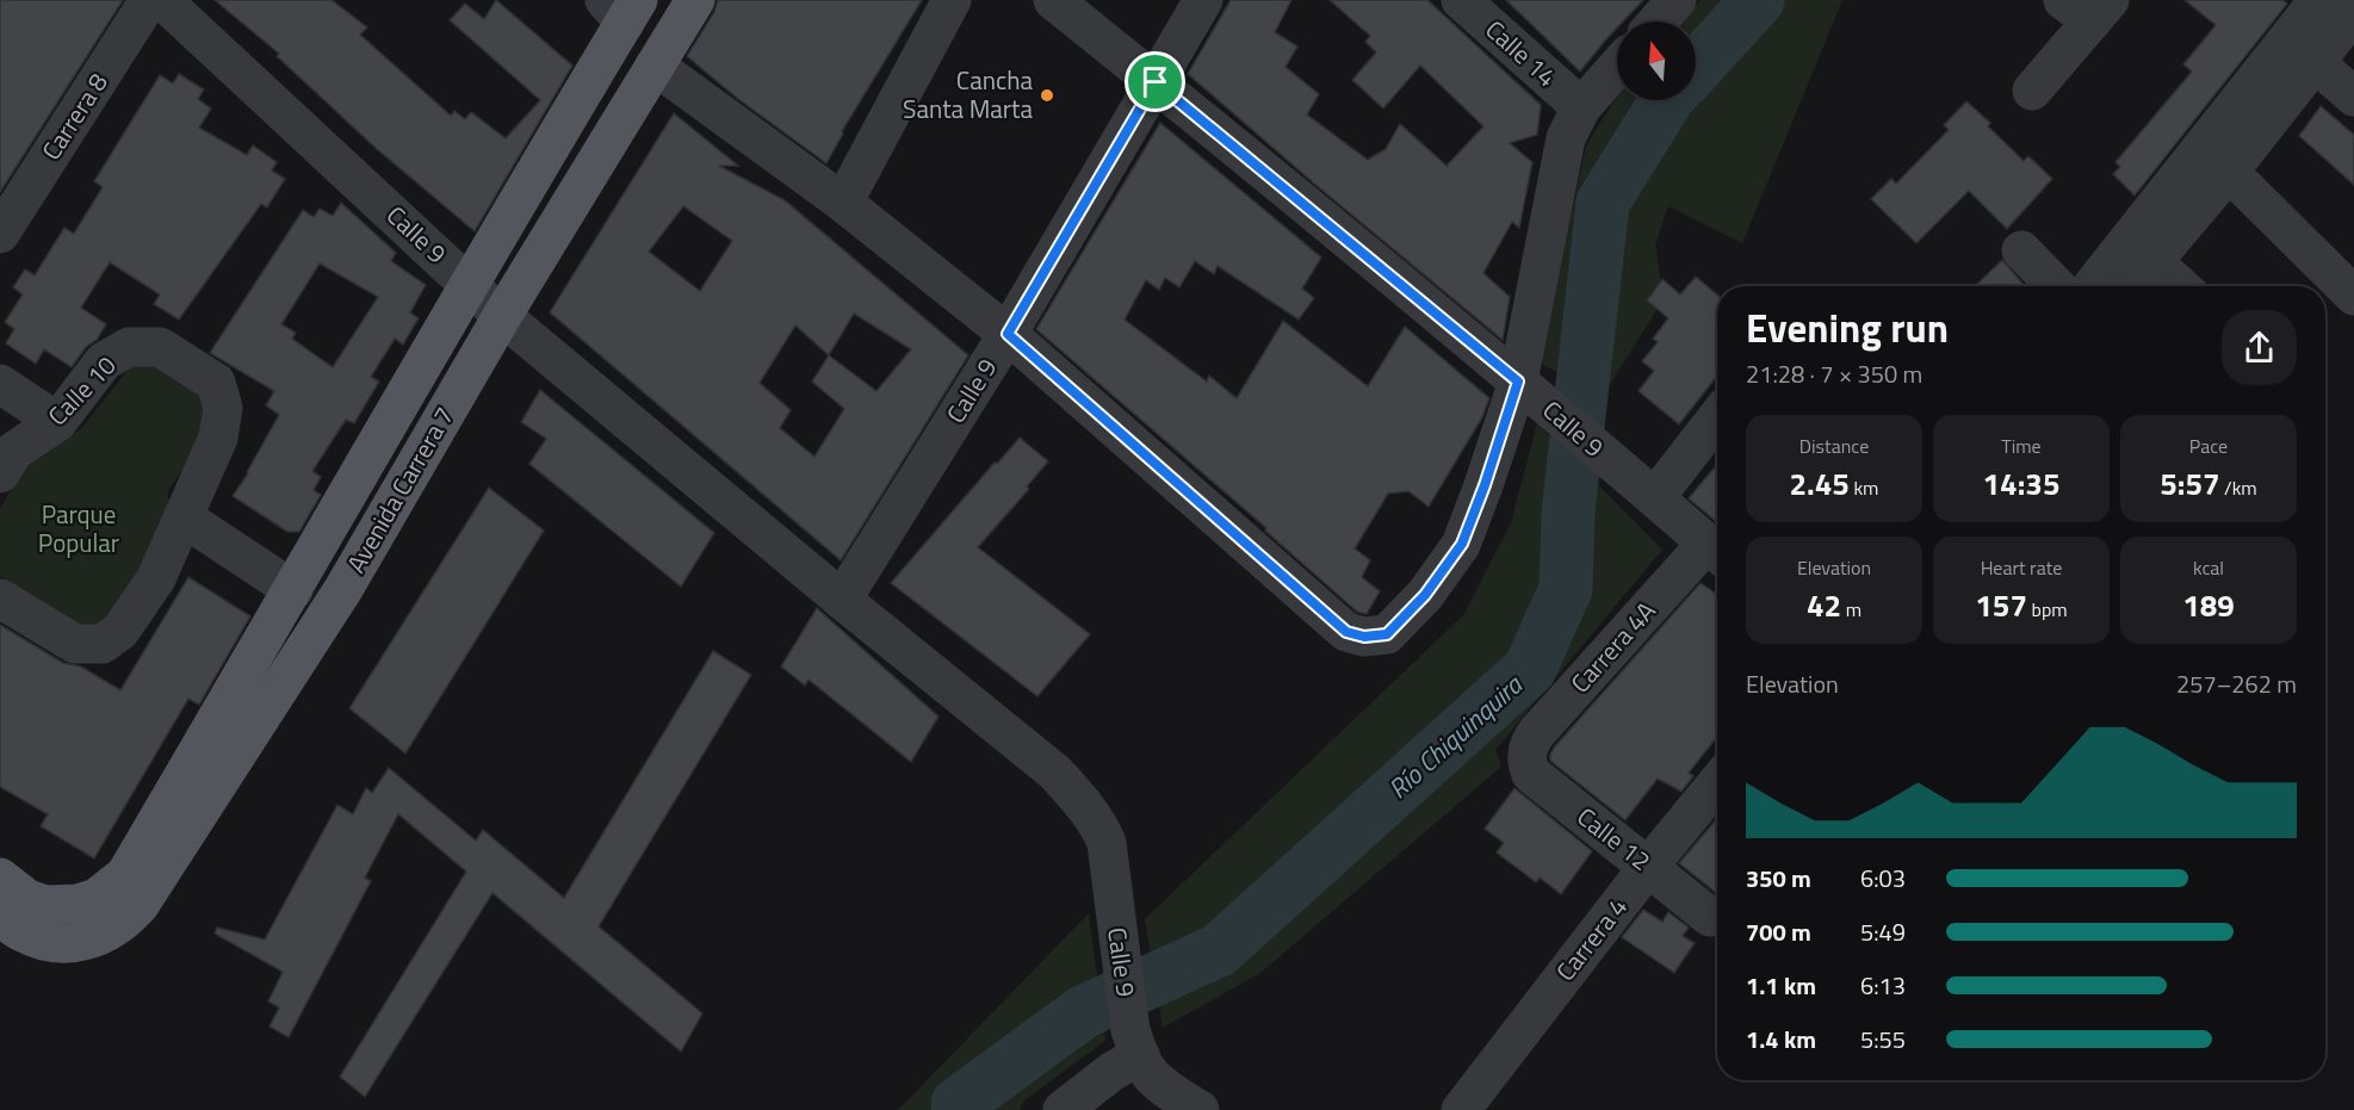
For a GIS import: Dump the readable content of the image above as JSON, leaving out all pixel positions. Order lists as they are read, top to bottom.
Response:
{
  "streets": {
    "main road": ["Avenida Carrera 7"],
    "street": [
      "Calle 14",
      "Carrera 8",
      "Calle 9",
      "Calle 10",
      "Carrera 4A",
      "Calle 12",
      "Carrera 4"
    ]
  },
  "crossings": [
    ["Calle 9", "Avenida Carrera 7"],
    ["Calle 9", "Carrera 4A"],
    ["Carrera 4A", "Calle 12"],
    ["Calle 12", "Carrera 4"]
  ],
  "water": ["Río Chiquinquira"],
  "parks": ["Parque Popular"],
  "places": ["Cancha Santa Marta"],
  "north": "top",
  "page": {
    "heading": ["Evening run", "21:28 · 7 × 350 m"],
    "stats": [
      ["Distance", "2.45 km"],
      ["Time", "14:35"],
      ["Pace", "5:57 /km"],
      ["Elevation", "42 m"],
      ["Heart rate", "157 bpm"],
      ["kcal", "189"]
    ],
    "chart": ["Elevation", "257–262 m"],
    "list": [
      {
        "name": "350 m",
        "note": "6:03"
      },
      {
        "name": "700 m",
        "note": "5:49"
      },
      {
        "name": "1.1 km",
        "note": "6:13"
      },
      {
        "name": "1.4 km",
        "note": "5:55"
      }
    ]
  }
}
